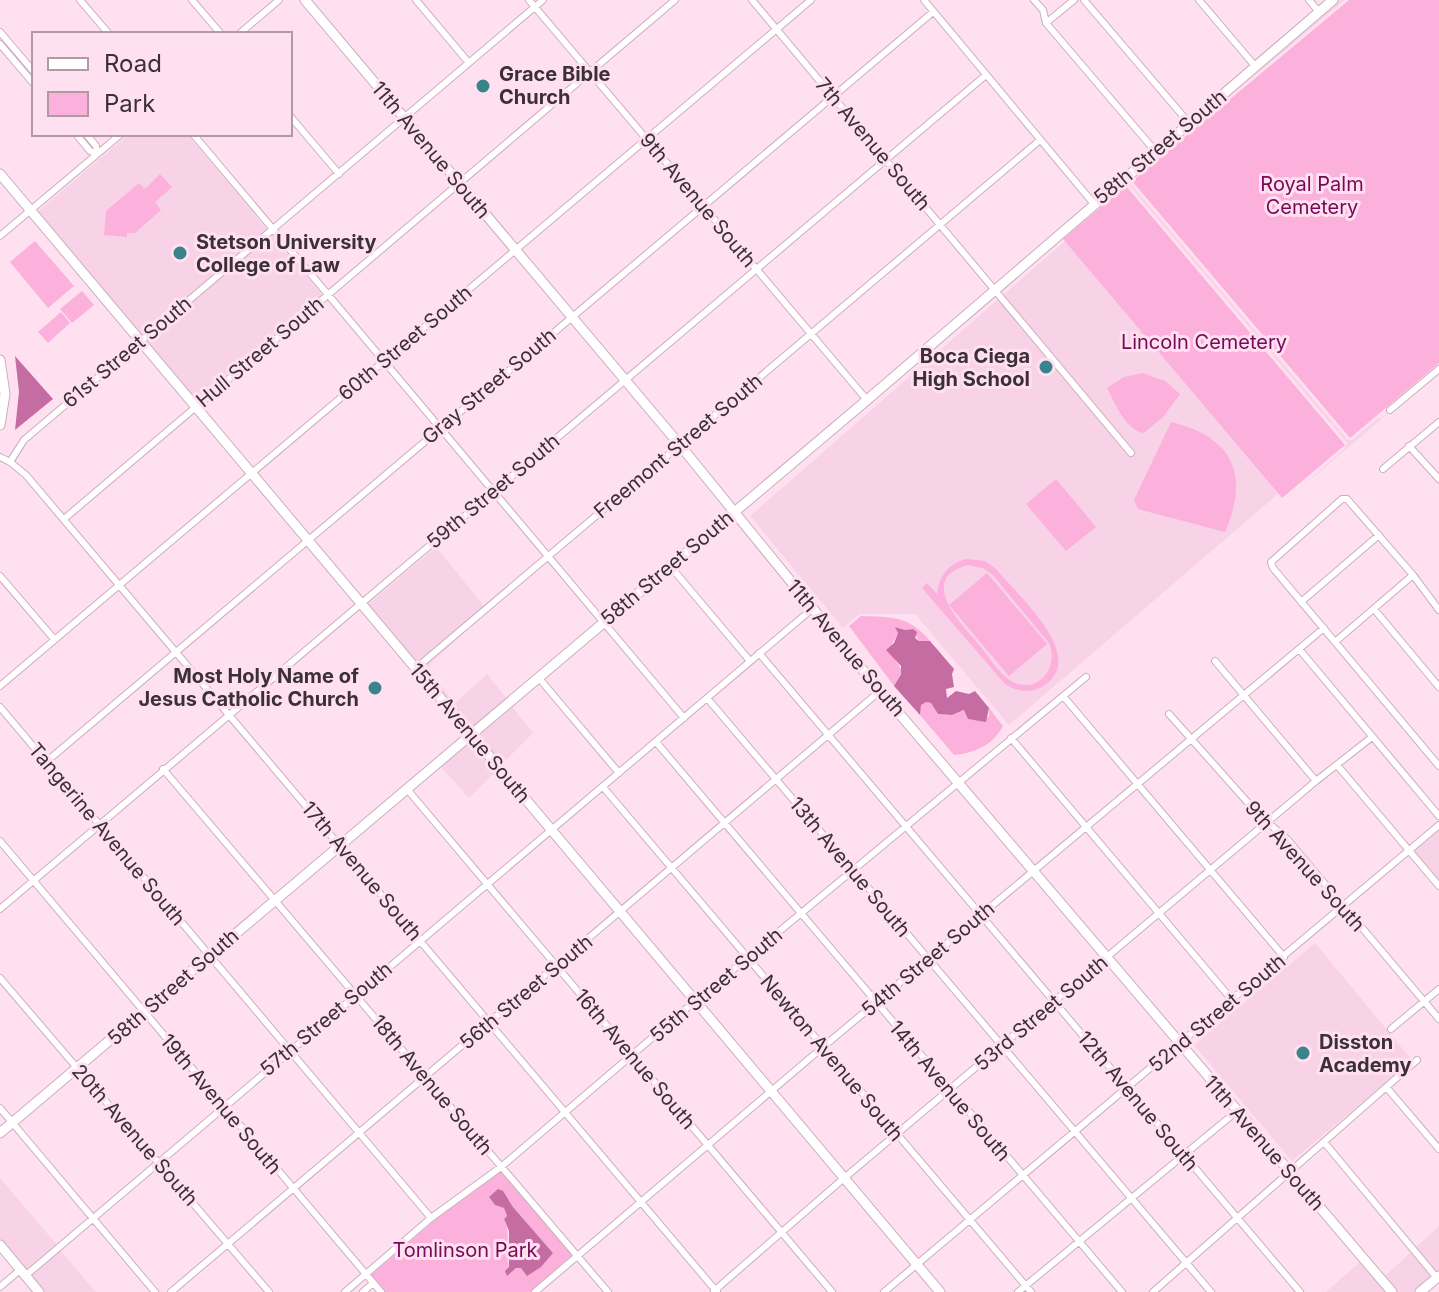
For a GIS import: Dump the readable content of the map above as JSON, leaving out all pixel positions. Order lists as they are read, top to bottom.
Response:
{
  "streets": {
    "street": [
      "7th Avenue South",
      "58th Street South",
      "11th Avenue South",
      "9th Avenue South",
      "60th Street South",
      "61st Street South",
      "Hull Street South",
      "Gray Street South",
      "Freemont Street South",
      "59th Street South",
      "15th Avenue South",
      "Tangerine Avenue South",
      "13th Avenue South",
      "17th Avenue South",
      "54th Street South",
      "55th Street South",
      "56th Street South",
      "53rd Street South",
      "52nd Street South",
      "57th Street South",
      "Newton Avenue South",
      "16th Avenue South",
      "18th Avenue South",
      "14th Avenue South",
      "12th Avenue South",
      "19th Avenue South",
      "20th Avenue South"
    ]
  },
  "crossings": [
    ["7th Avenue South", "58th Street South"],
    ["7th Avenue South", "60th Street South"],
    ["7th Avenue South", "Gray Street South"],
    ["7th Avenue South", "Freemont Street South"],
    ["7th Avenue South", "59th Street South"],
    ["58th Street South", "11th Avenue South"],
    ["58th Street South", "9th Avenue South"],
    ["58th Street South", "15th Avenue South"],
    ["58th Street South", "Tangerine Avenue South"],
    ["58th Street South", "17th Avenue South"],
    ["58th Street South", "16th Avenue South"],
    ["58th Street South", "18th Avenue South"],
    ["58th Street South", "19th Avenue South"],
    ["58th Street South", "20th Avenue South"],
    ["11th Avenue South", "60th Street South"],
    ["11th Avenue South", "61st Street South"],
    ["11th Avenue South", "Hull Street South"],
    ["11th Avenue South", "Gray Street South"],
    ["11th Avenue South", "Freemont Street South"],
    ["11th Avenue South", "59th Street South"],
    ["11th Avenue South", "54th Street South"],
    ["11th Avenue South", "55th Street South"],
    ["11th Avenue South", "56th Street South"],
    ["11th Avenue South", "53rd Street South"],
    ["11th Avenue South", "52nd Street South"],
    ["11th Avenue South", "57th Street South"],
    ["9th Avenue South", "60th Street South"],
    ["9th Avenue South", "61st Street South"],
    ["9th Avenue South", "Hull Street South"],
    ["9th Avenue South", "Gray Street South"],
    ["9th Avenue South", "Freemont Street South"],
    ["9th Avenue South", "59th Street South"],
    ["9th Avenue South", "54th Street South"],
    ["9th Avenue South", "53rd Street South"],
    ["9th Avenue South", "52nd Street South"],
    ["60th Street South", "15th Avenue South"],
    ["60th Street South", "17th Avenue South"],
    ["61st Street South", "15th Avenue South"],
    ["61st Street South", "17th Avenue South"],
    ["Hull Street South", "15th Avenue South"],
    ["Hull Street South", "17th Avenue South"],
    ["Gray Street South", "15th Avenue South"],
    ["Gray Street South", "Tangerine Avenue South"],
    ["Gray Street South", "17th Avenue South"],
    ["Freemont Street South", "15th Avenue South"],
    ["59th Street South", "15th Avenue South"],
    ["59th Street South", "Tangerine Avenue South"],
    ["59th Street South", "17th Avenue South"],
    ["59th Street South", "18th Avenue South"],
    ["59th Street South", "19th Avenue South"],
    ["15th Avenue South", "54th Street South"],
    ["15th Avenue South", "55th Street South"],
    ["15th Avenue South", "56th Street South"],
    ["15th Avenue South", "53rd Street South"],
    ["15th Avenue South", "52nd Street South"],
    ["15th Avenue South", "57th Street South"],
    ["Tangerine Avenue South", "55th Street South"],
    ["Tangerine Avenue South", "56th Street South"],
    ["Tangerine Avenue South", "57th Street South"],
    ["13th Avenue South", "54th Street South"],
    ["13th Avenue South", "55th Street South"],
    ["13th Avenue South", "56th Street South"],
    ["13th Avenue South", "53rd Street South"],
    ["13th Avenue South", "52nd Street South"],
    ["13th Avenue South", "57th Street South"],
    ["17th Avenue South", "54th Street South"],
    ["17th Avenue South", "55th Street South"],
    ["17th Avenue South", "56th Street South"],
    ["17th Avenue South", "53rd Street South"],
    ["17th Avenue South", "57th Street South"],
    ["54th Street South", "Newton Avenue South"],
    ["54th Street South", "16th Avenue South"],
    ["54th Street South", "18th Avenue South"],
    ["54th Street South", "14th Avenue South"],
    ["54th Street South", "12th Avenue South"],
    ["55th Street South", "Newton Avenue South"],
    ["55th Street South", "16th Avenue South"],
    ["55th Street South", "18th Avenue South"],
    ["55th Street South", "14th Avenue South"],
    ["55th Street South", "12th Avenue South"],
    ["55th Street South", "19th Avenue South"],
    ["56th Street South", "Newton Avenue South"],
    ["56th Street South", "16th Avenue South"],
    ["56th Street South", "18th Avenue South"],
    ["56th Street South", "14th Avenue South"],
    ["56th Street South", "12th Avenue South"],
    ["56th Street South", "19th Avenue South"],
    ["56th Street South", "20th Avenue South"],
    ["53rd Street South", "Newton Avenue South"],
    ["53rd Street South", "16th Avenue South"],
    ["53rd Street South", "14th Avenue South"],
    ["53rd Street South", "12th Avenue South"],
    ["52nd Street South", "Newton Avenue South"],
    ["52nd Street South", "14th Avenue South"],
    ["52nd Street South", "12th Avenue South"],
    ["57th Street South", "Newton Avenue South"],
    ["57th Street South", "16th Avenue South"],
    ["57th Street South", "18th Avenue South"],
    ["57th Street South", "14th Avenue South"],
    ["57th Street South", "12th Avenue South"],
    ["57th Street South", "19th Avenue South"],
    ["57th Street South", "20th Avenue South"]
  ],
  "parks": ["Royal Palm Cemetery", "Lincoln Cemetery", "Tomlinson Park"],
  "places": [
    "Grace Bible Church",
    "Stetson University College of Law",
    "Boca Ciega High School",
    "Most Holy Name of Jesus Catholic Church",
    "Disston Academy"
  ],
  "legend": ["Road", "Park"]
}
